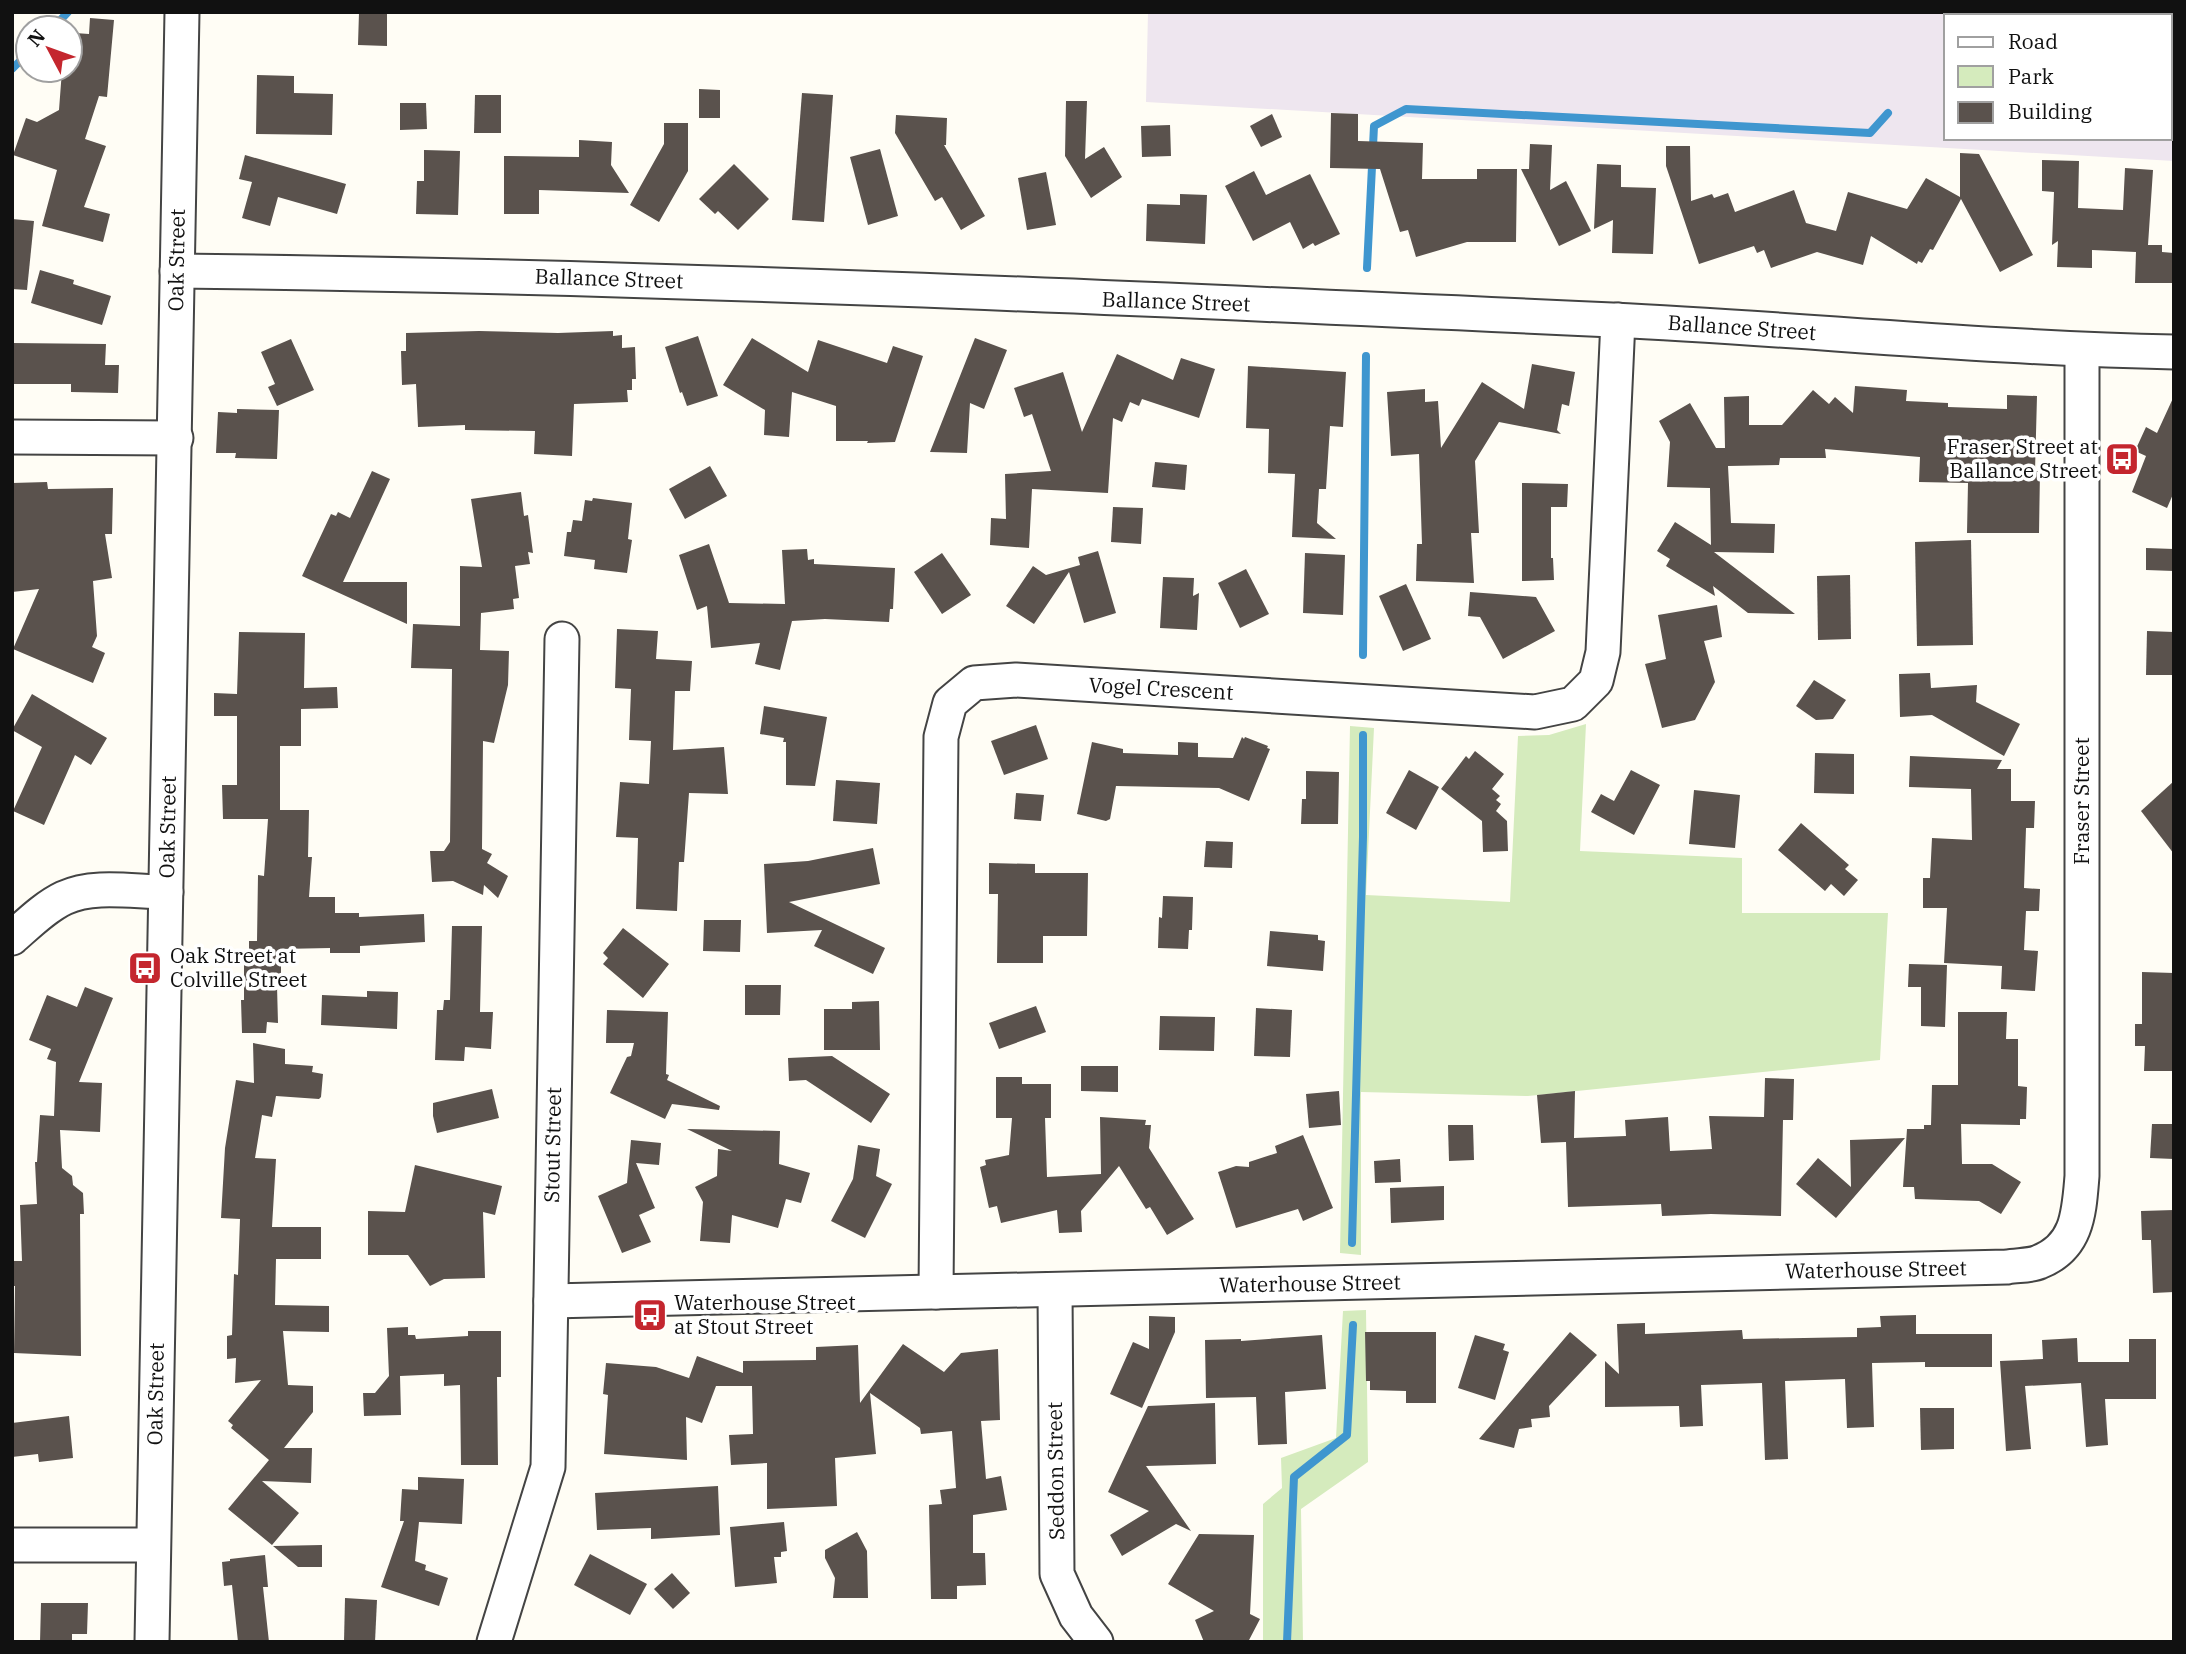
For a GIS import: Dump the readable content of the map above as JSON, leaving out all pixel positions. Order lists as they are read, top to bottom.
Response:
{
  "streets": {
    "street": [
      "Oak Street",
      "Ballance Street",
      "Vogel Crescent",
      "Fraser Street",
      "Stout Street",
      "Waterhouse Street",
      "Seddon Street"
    ]
  },
  "crossings": [
    ["Oak Street", "Ballance Street"],
    ["Ballance Street", "Vogel Crescent"],
    ["Ballance Street", "Fraser Street"],
    ["Vogel Crescent", "Waterhouse Street"],
    ["Fraser Street", "Waterhouse Street"],
    ["Stout Street", "Waterhouse Street"],
    ["Waterhouse Street", "Seddon Street"]
  ],
  "places": {
    "bus stop": ["Fraser Street at Ballance Street", "Oak Street at Colville Street", "Waterhouse Street at Stout Street"]
  },
  "legend": ["Road", "Park", "Building"],
  "north": "top left"
}
